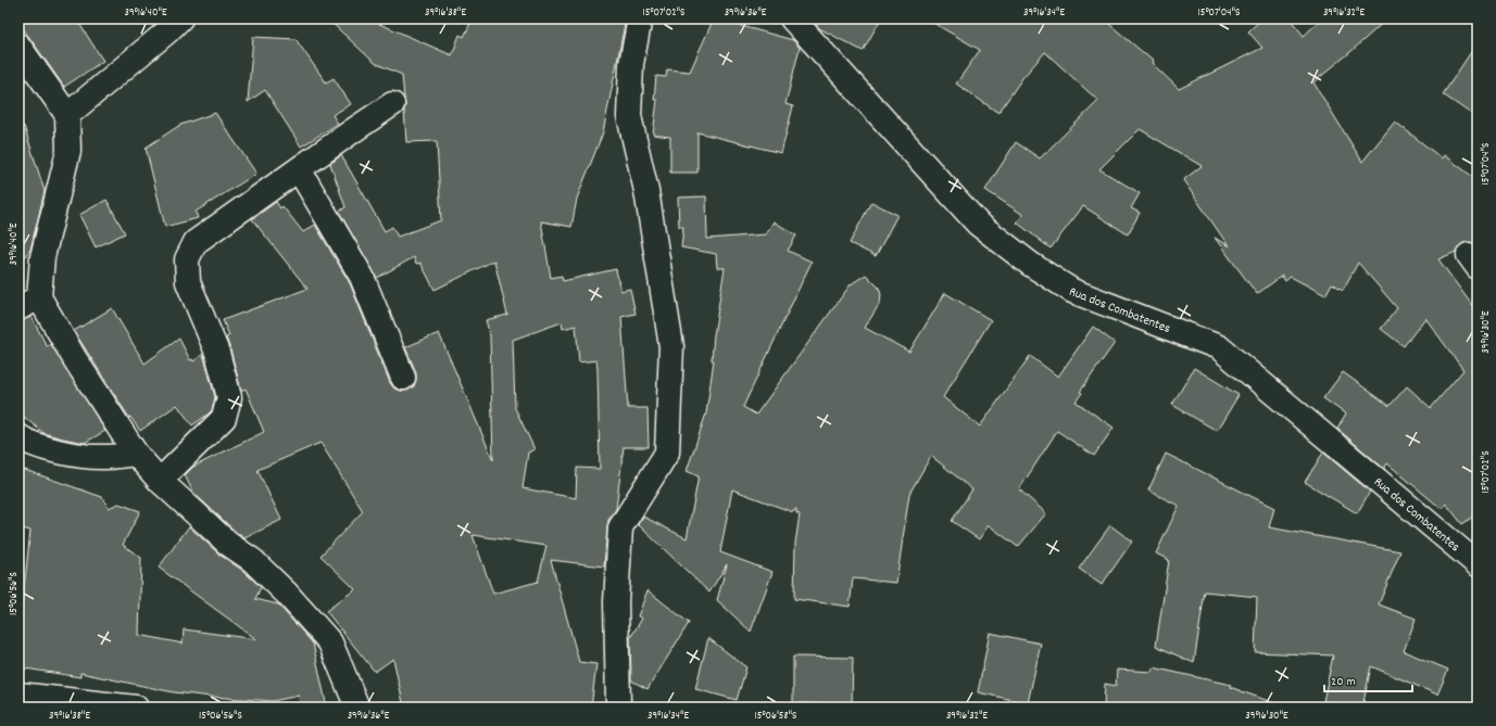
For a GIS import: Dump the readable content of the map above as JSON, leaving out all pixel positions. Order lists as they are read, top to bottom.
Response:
{
  "streets": {
    "street": ["Rua dos Combatentes"]
  },
  "scale_bar": "20 m",
  "coordinates": [
    "39°16'40\"E",
    "39°16'38\"E",
    "15°07'02\"S",
    "39°16'36\"E",
    "39°16'34\"E",
    "15°07'04\"S",
    "39°16'32\"E",
    "39°16'30\"E",
    "15°06'56\"S",
    "15°06'58\"S"
  ]
}
